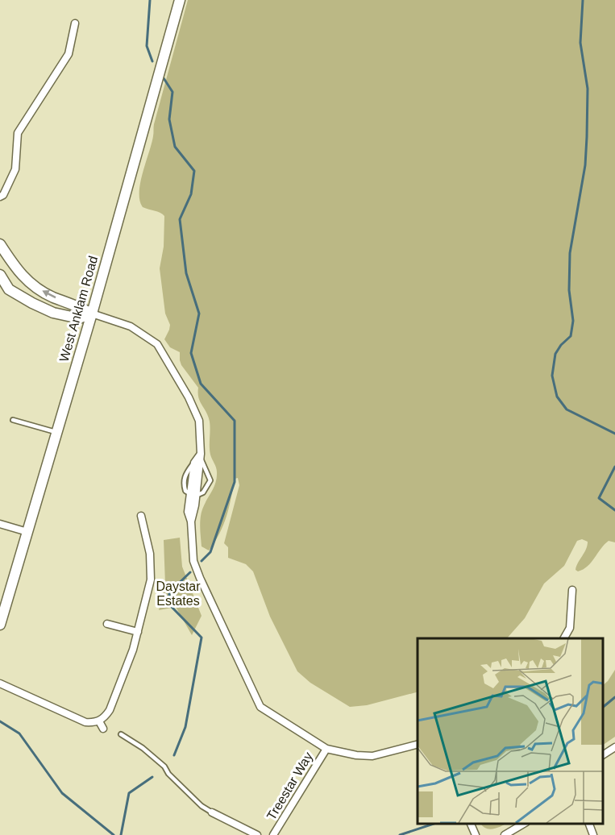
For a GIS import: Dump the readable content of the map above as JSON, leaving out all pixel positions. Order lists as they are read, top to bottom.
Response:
{
  "streets": {
    "main road": ["West Anklam Road"],
    "street": ["Treestar Way"]
  },
  "parks": ["Daystar Estates"]
}
